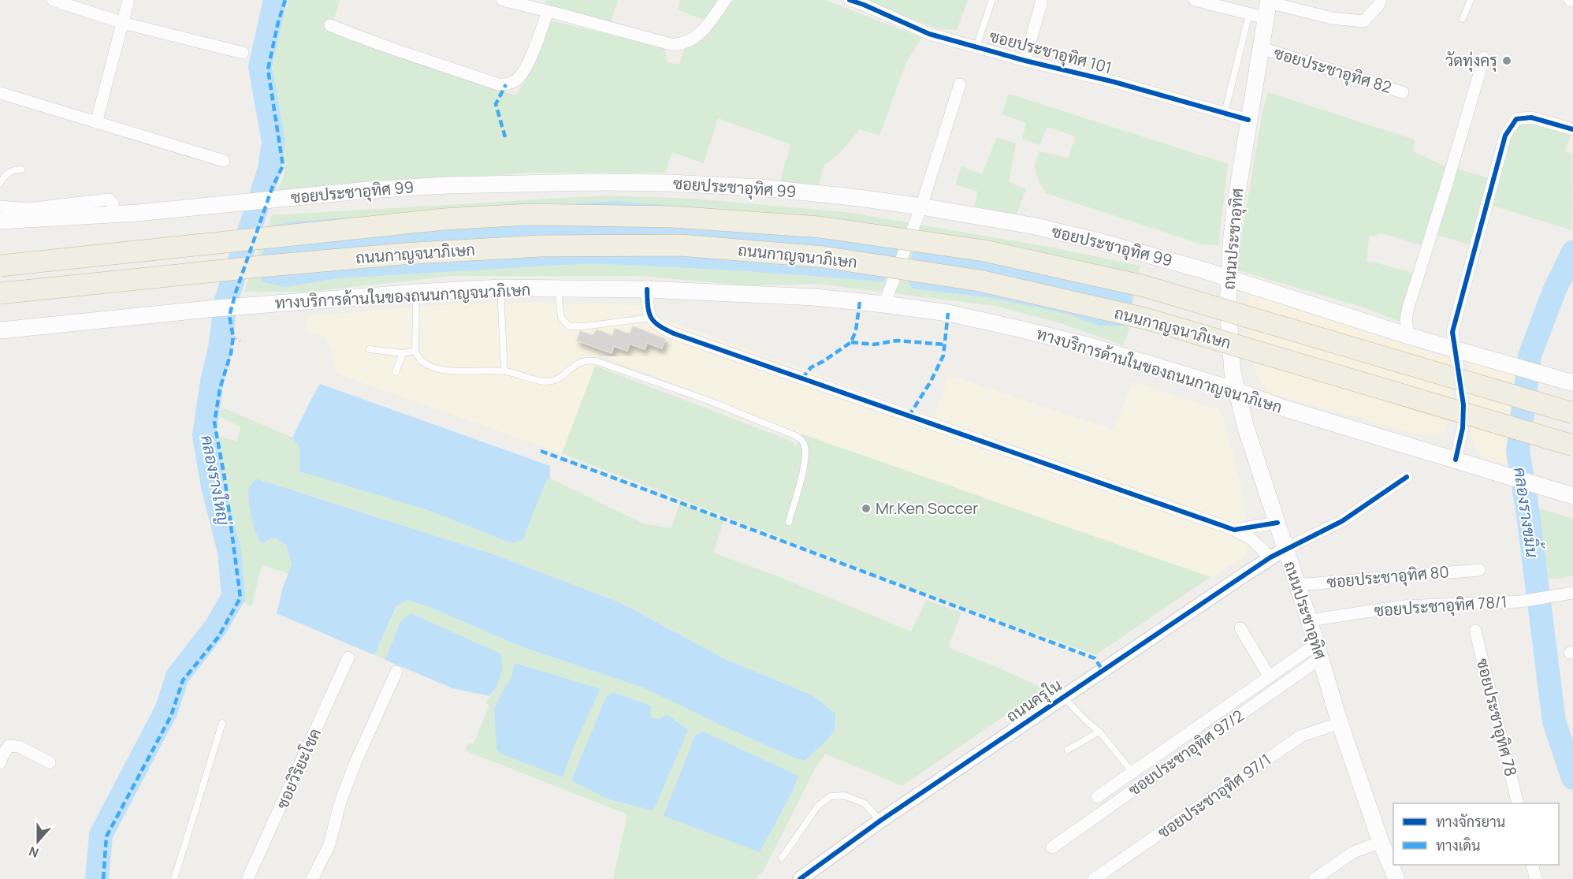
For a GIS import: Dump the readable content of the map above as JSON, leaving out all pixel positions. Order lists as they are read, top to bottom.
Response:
{
  "streets": {
    "highway": ["ถนนกาญจนาภิเษก"],
    "main road": ["ซอยประชาอุทิศ 99", "ถนนประชาอุทิศ", "ทางบริการด้านในของถนนกาญจนาภิเษก"],
    "street": [
      "ซอยประชาอุทิศ 101",
      "ซอยประชาอุทิศ 82",
      "ซอยประชาอุทิศ 80",
      "ซอยประชาอุทิศ 78/1",
      "ถนนครุใน",
      "ซอยประชาอุทิศ 78",
      "ซอยประชาอุทิศ 97/2",
      "ซอยวิริยะโชค",
      "ซอยประชาอุทิศ 97/1"
    ]
  },
  "crossings": [
    ["ซอยประชาอุทิศ 101", "ถนนประชาอุทิศ"],
    ["ซอยประชาอุทิศ 82", "ถนนประชาอุทิศ"],
    ["ซอยประชาอุทิศ 99", "ถนนประชาอุทิศ"],
    ["ถนนประชาอุทิศ", "ทางบริการด้านในของถนนกาญจนาภิเษก"],
    ["ถนนประชาอุทิศ", "ซอยประชาอุทิศ 80"],
    ["ถนนประชาอุทิศ", "ซอยประชาอุทิศ 78/1"],
    ["ถนนประชาอุทิศ", "ถนนครุใน"],
    ["ถนนประชาอุทิศ", "ซอยประชาอุทิศ 97/2"],
    ["ถนนประชาอุทิศ", "ซอยประชาอุทิศ 97/1"]
  ],
  "water": ["คลองรางใหญ่", "คลองรางขมิ้น"],
  "places": ["วัดทุ่งครุ", "Mr.Ken Soccer"],
  "legend": ["ทางจักรยาน", "ทางเดิน"],
  "north": "bottom"
}
